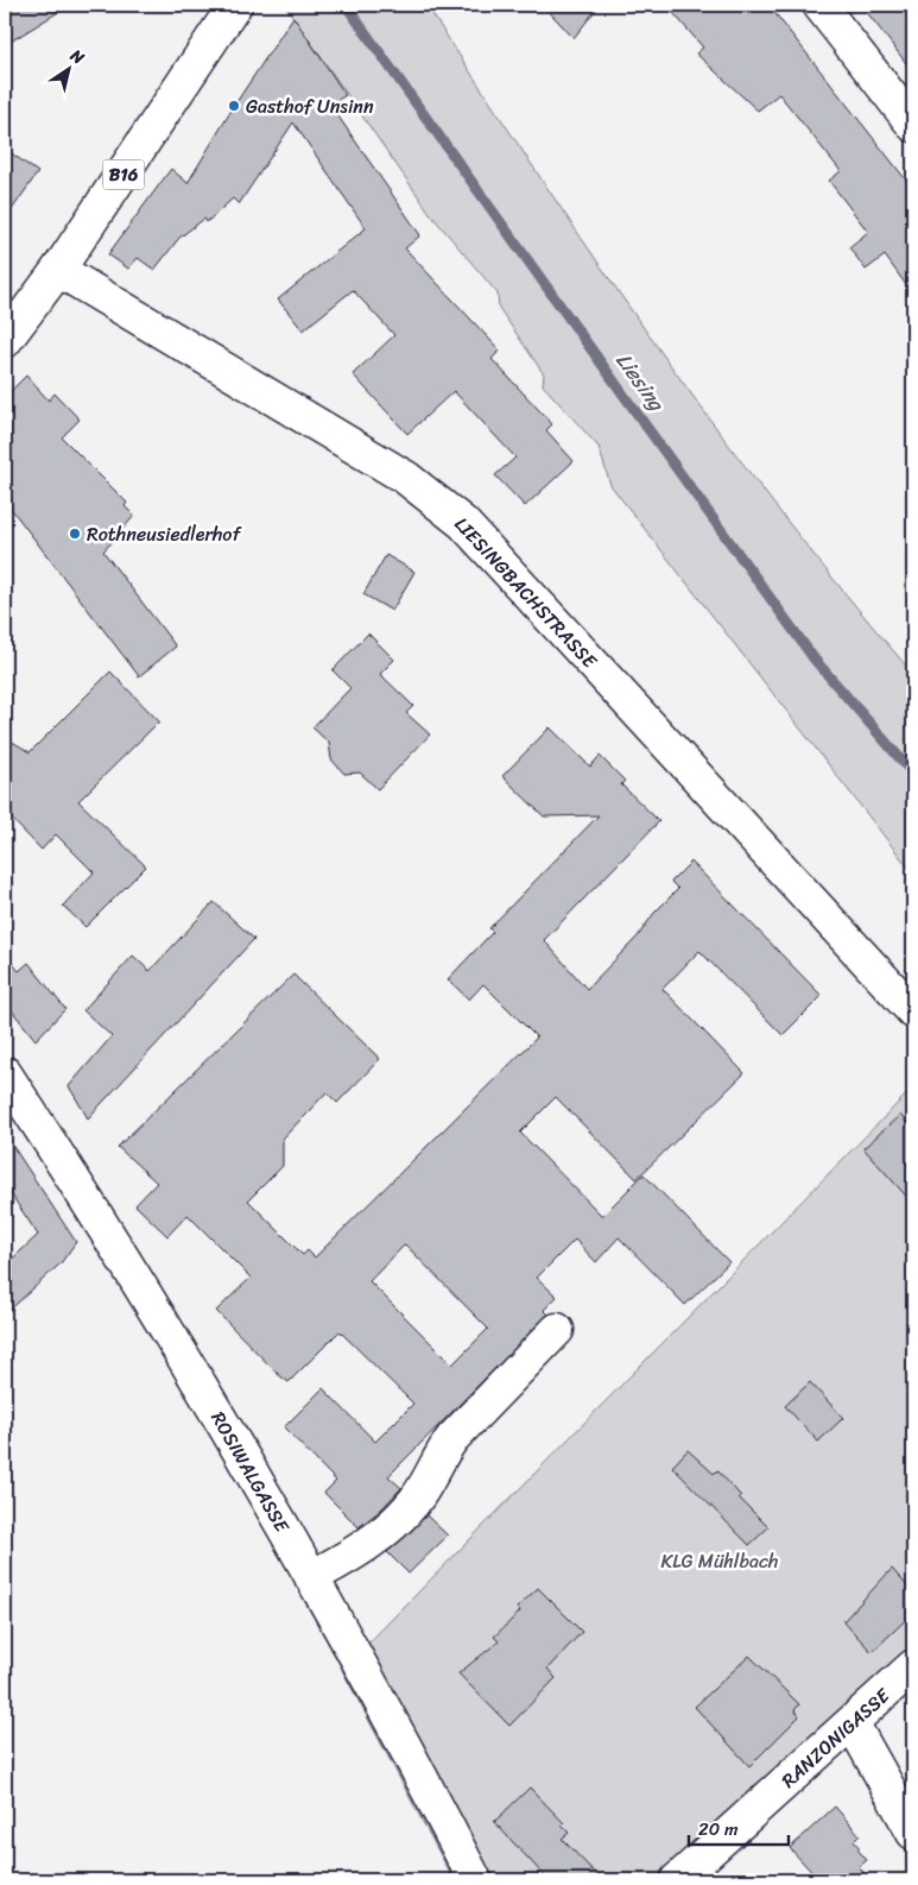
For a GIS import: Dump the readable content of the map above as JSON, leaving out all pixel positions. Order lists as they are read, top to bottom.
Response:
{
  "streets": {
    "street": [
      "B16",
      "LIESINGBACHSTRASSE",
      "ROSIWALGASSE",
      "RANZONIGASSE"
    ]
  },
  "crossings": [
    ["B16", "LIESINGBACHSTRASSE"]
  ],
  "water": ["Liesing"],
  "parks": ["KLG Mühlbach"],
  "places": ["Gasthof Unsinn", "Rothneusiedlerhof"],
  "scale_bar": "20 m",
  "north": "top right"
}
